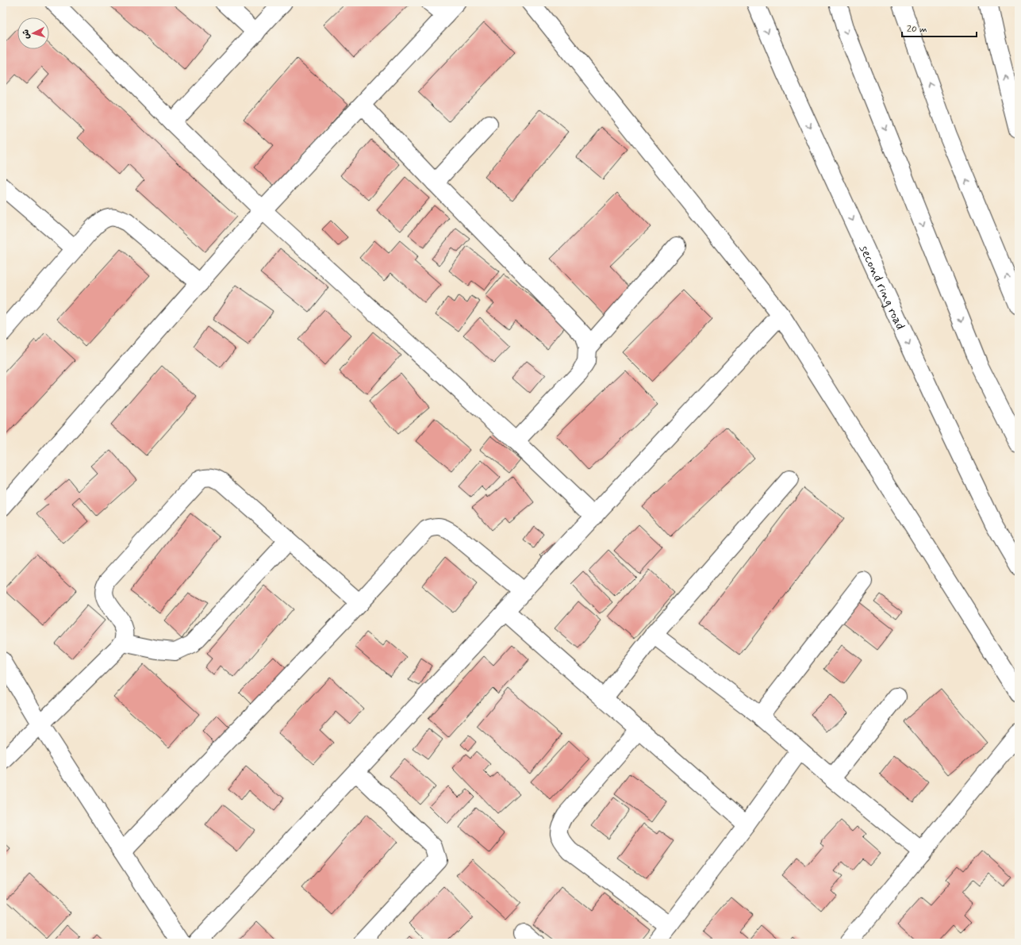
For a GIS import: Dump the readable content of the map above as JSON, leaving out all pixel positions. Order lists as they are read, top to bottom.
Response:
{
  "streets": {
    "main road": ["second ring road"]
  },
  "scale_bar": "20 m",
  "north": "left"
}
